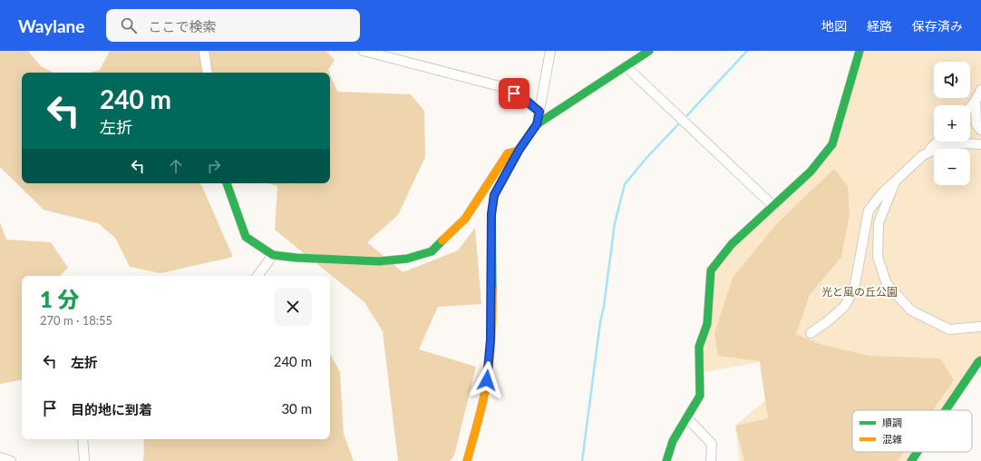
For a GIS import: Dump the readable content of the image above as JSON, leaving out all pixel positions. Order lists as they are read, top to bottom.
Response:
{
  "parks": ["光と風の丘公園"],
  "legend": ["順調", "混雑"],
  "page": {
    "header": "Waylane",
    "search": "ここで検索",
    "nav": ["地図", "経路", "保存済み"],
    "map_buttons": ["+", "−"],
    "turn": ["240 m", "左折"],
    "heading": ["1 分", "270 m · 18:55"],
    "list": [
      {
        "name": "左折",
        "value": "240 m"
      },
      {
        "name": "目的地に到着",
        "value": "30 m"
      }
    ]
  }
}
